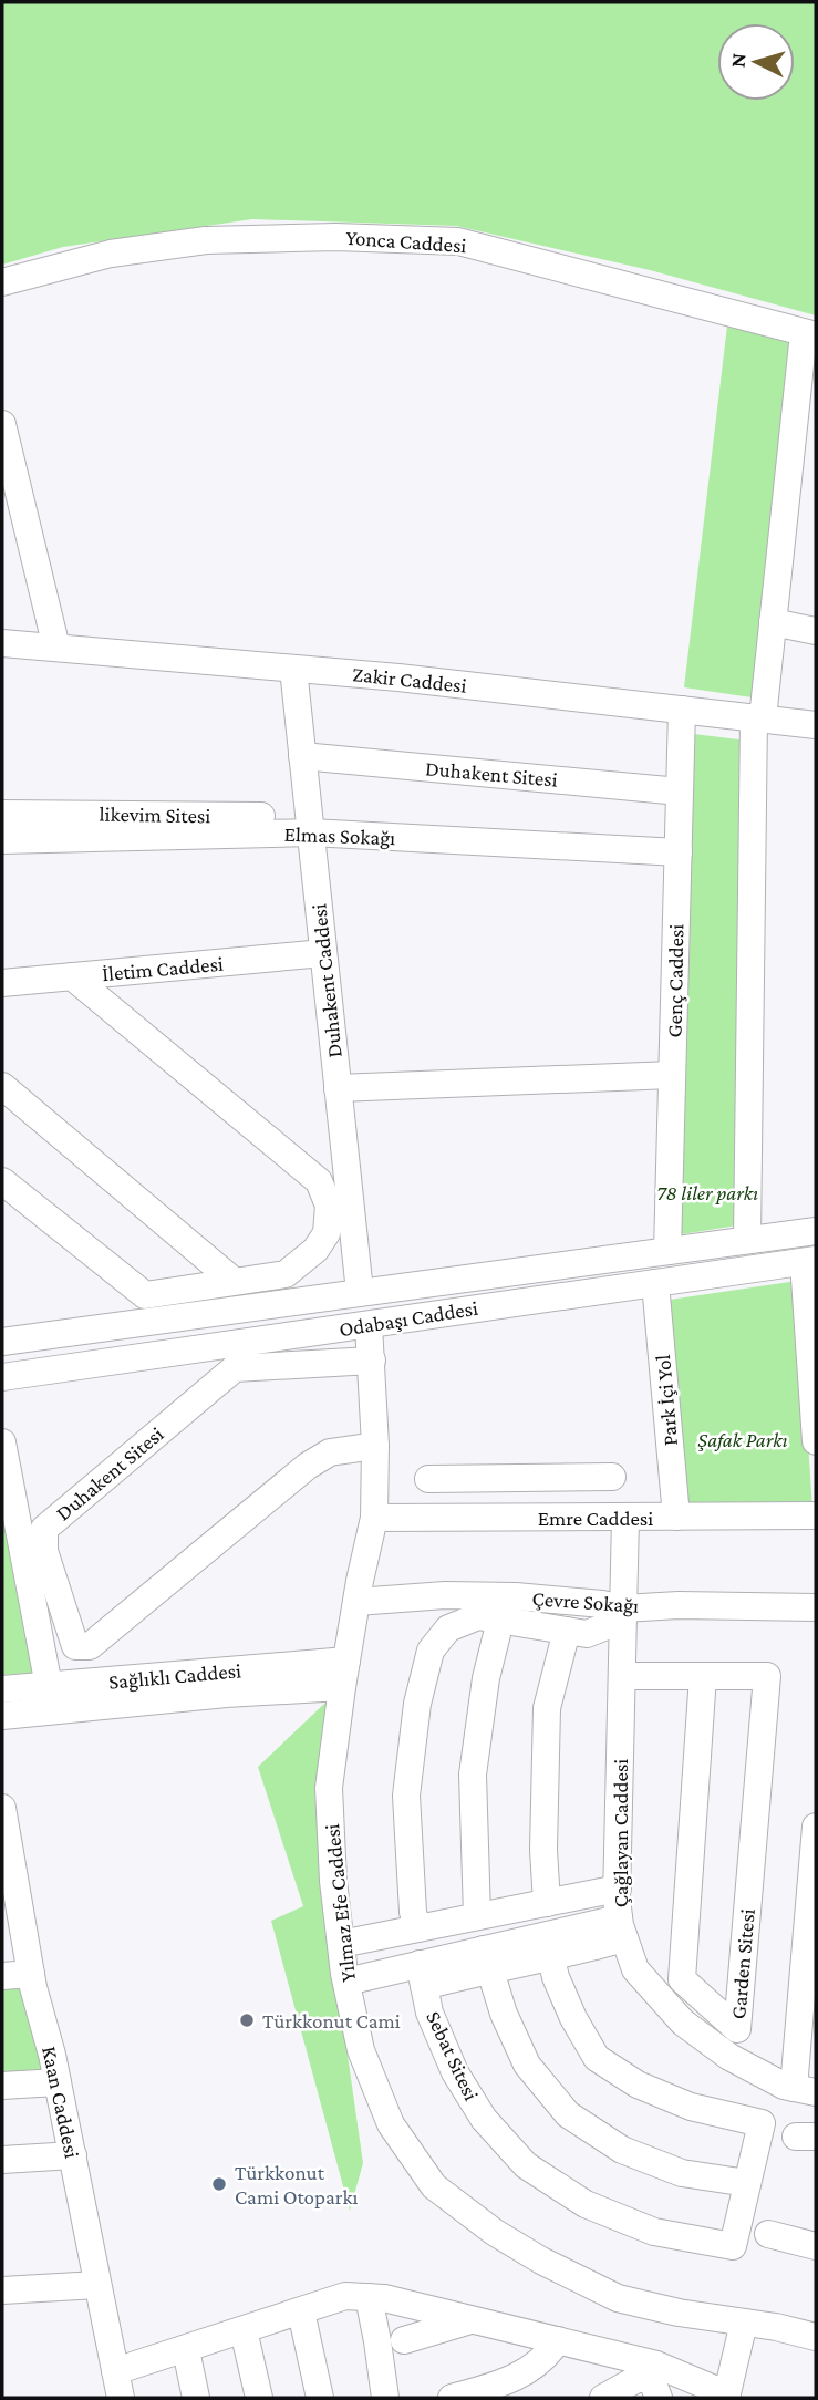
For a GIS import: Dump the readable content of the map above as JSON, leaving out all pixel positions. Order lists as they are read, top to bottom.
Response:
{
  "streets": {
    "street": [
      "Yonca Caddesi",
      "Zakir Caddesi",
      "Duhakent Sitesi",
      "likevim Sitesi",
      "Elmas Sokağı",
      "İletim Caddesi",
      "Duhakent Caddesi",
      "Genç Caddesi",
      "Odabaşı Caddesi",
      "Park İçi Yol",
      "Emre Caddesi",
      "Çevre Sokağı",
      "Sağlıklı Caddesi",
      "Çağlayan Caddesi",
      "Yılmaz Efe Caddesi",
      "Garden Sitesi",
      "Sebat Sitesi",
      "Kaan Caddesi"
    ]
  },
  "crossings": [
    ["Zakir Caddesi", "Duhakent Caddesi"],
    ["Zakir Caddesi", "Genç Caddesi"],
    ["Duhakent Sitesi", "Duhakent Caddesi"],
    ["Duhakent Sitesi", "Genç Caddesi"],
    ["Duhakent Sitesi", "Yılmaz Efe Caddesi"],
    ["likevim Sitesi", "Elmas Sokağı"],
    ["likevim Sitesi", "Duhakent Caddesi"],
    ["Elmas Sokağı", "Duhakent Caddesi"],
    ["Elmas Sokağı", "Genç Caddesi"],
    ["İletim Caddesi", "Duhakent Caddesi"],
    ["Duhakent Caddesi", "Odabaşı Caddesi"],
    ["Genç Caddesi", "Odabaşı Caddesi"],
    ["Odabaşı Caddesi", "Park İçi Yol"],
    ["Odabaşı Caddesi", "Yılmaz Efe Caddesi"],
    ["Park İçi Yol", "Emre Caddesi"],
    ["Emre Caddesi", "Çağlayan Caddesi"],
    ["Emre Caddesi", "Yılmaz Efe Caddesi"],
    ["Çevre Sokağı", "Çağlayan Caddesi"],
    ["Çevre Sokağı", "Yılmaz Efe Caddesi"],
    ["Sağlıklı Caddesi", "Yılmaz Efe Caddesi"],
    ["Çağlayan Caddesi", "Garden Sitesi"]
  ],
  "parks": ["78 liler parkı", "Şafak Parkı"],
  "places": ["Türkkonut Cami", "Türkkonut Cami Otoparkı"],
  "north": "left"
}
